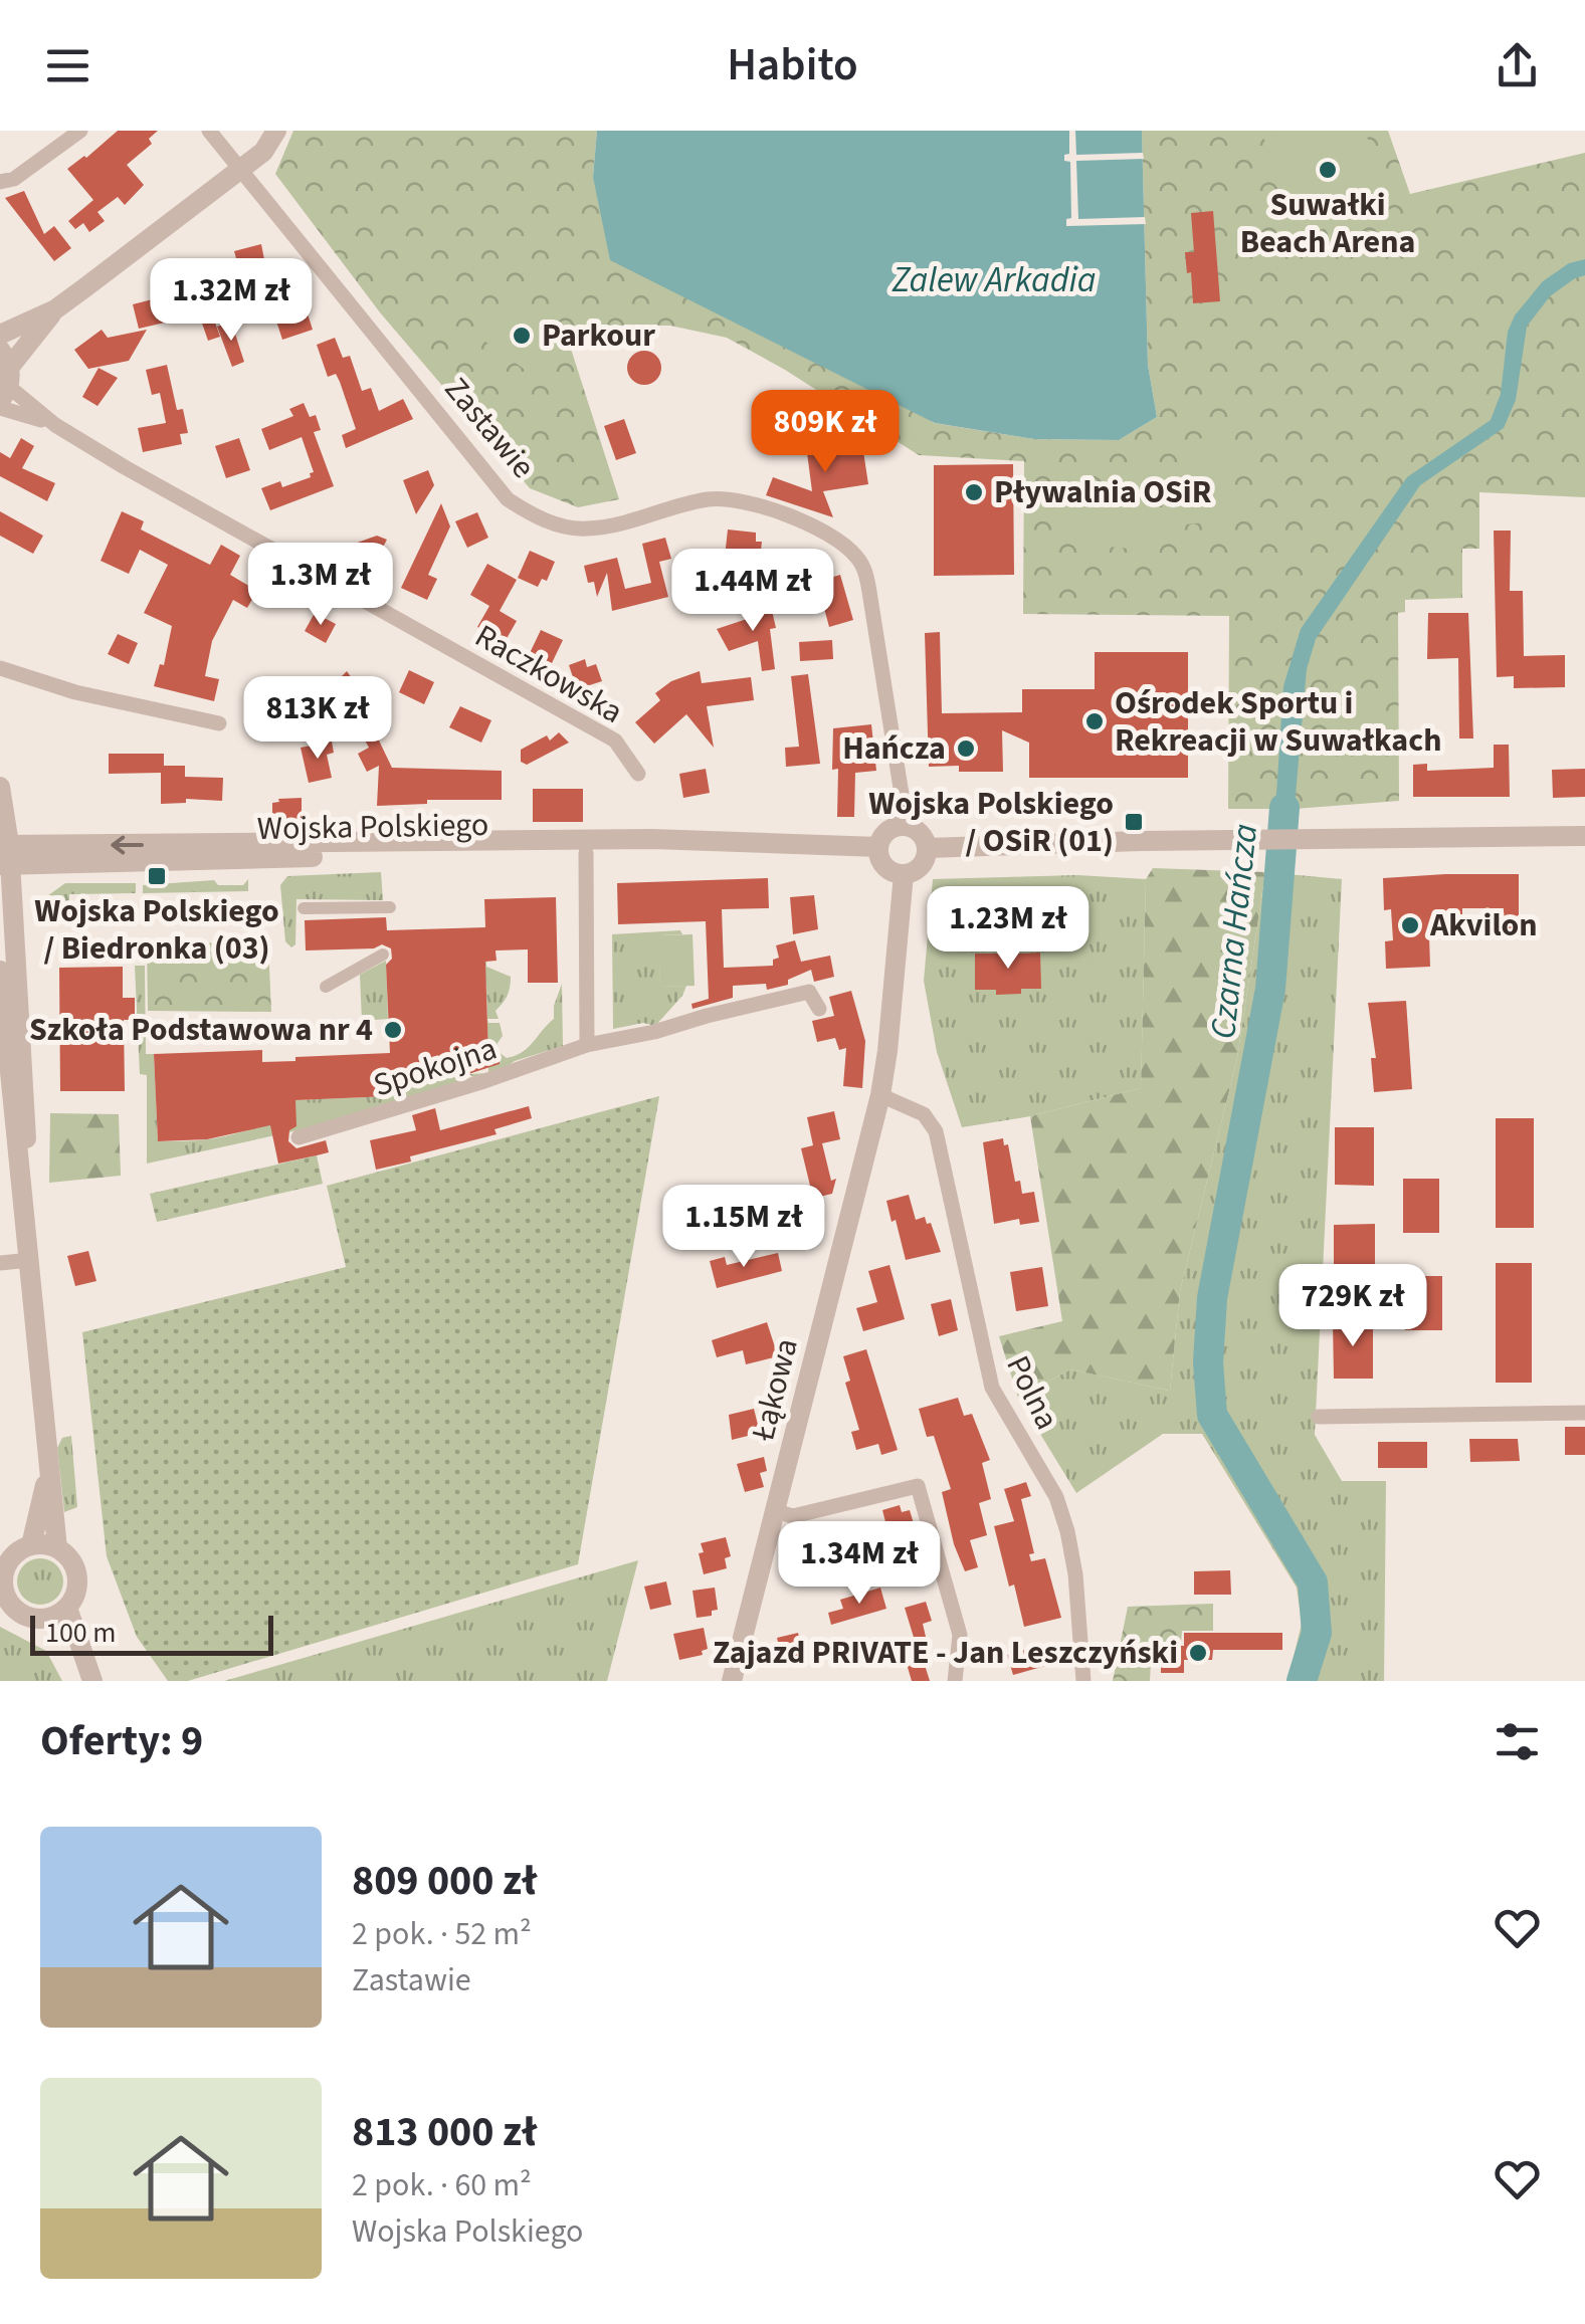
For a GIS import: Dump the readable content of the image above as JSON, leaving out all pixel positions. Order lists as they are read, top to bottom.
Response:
{
  "streets": {
    "street": [
      "Zastawie",
      "Raczkowska",
      "Wojska Polskiego",
      "Spokojna",
      "Łąkowa",
      "Polna"
    ]
  },
  "crossings": [
    ["Zastawie", "Łąkowa"],
    ["Łąkowa", "Polna"]
  ],
  "water": ["Zalew Arkadia", "Czarna Hańcza"],
  "places": {
    "other": [
      "Suwałki Beach Arena",
      "Parkour",
      "Pływalnia OSiR",
      "Ośrodek Sportu i Rekreacji w Suwałkach",
      "Hańcza",
      "Akvilon",
      "Szkoła Podstawowa nr 4",
      "Zajazd PRIVATE - Jan Leszczyński"
    ],
    "transit": ["Wojska Polskiego / OSiR (01)", "Wojska Polskiego / Biedronka (03)"]
  },
  "scale_bar": "100 m",
  "page": {
    "header": "Habito",
    "price": [
      "1.32M zł",
      "809K zł",
      "1.3M zł",
      "1.44M zł",
      "813K zł",
      "1.23M zł",
      "1.15M zł",
      "729K zł",
      "1.34M zł"
    ],
    "scale": "100 m",
    "heading": "Oferty: 9",
    "list": [
      {
        "name": "809 000 zł",
        "note": "2 pok. · 52 m² · Zastawie"
      },
      {
        "name": "813 000 zł",
        "note": "2 pok. · 60 m² · Wojska Polskiego"
      }
    ]
  }
}
